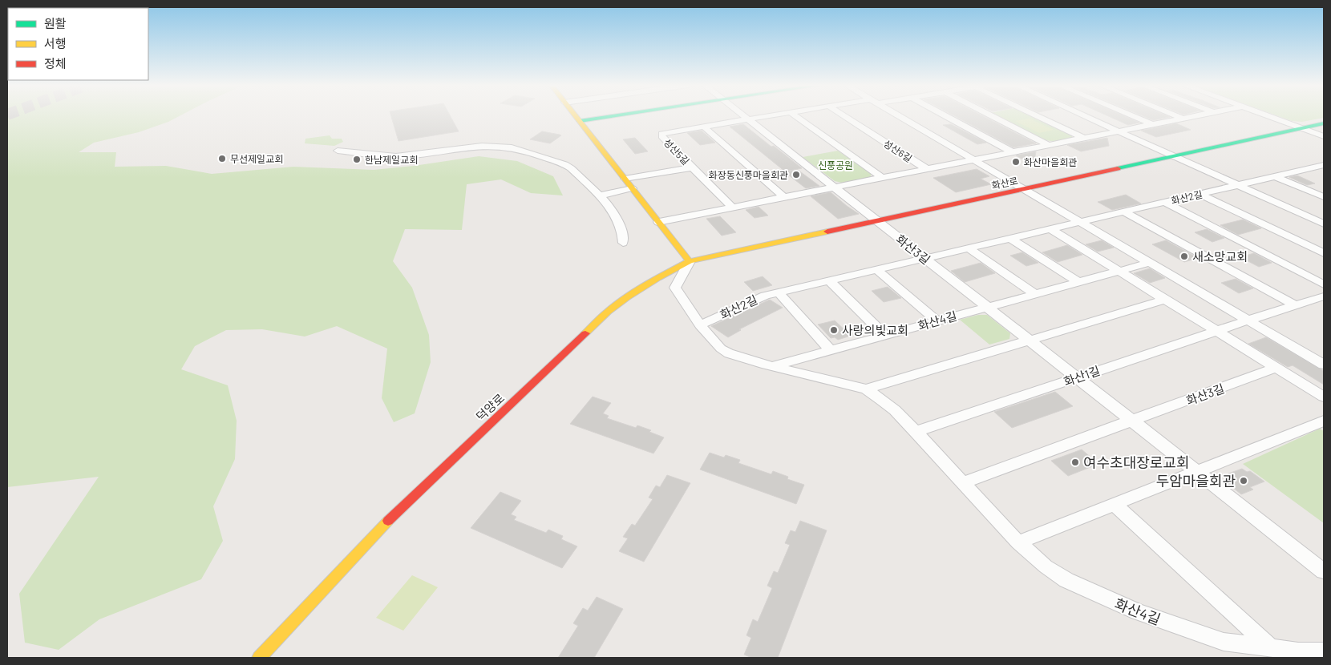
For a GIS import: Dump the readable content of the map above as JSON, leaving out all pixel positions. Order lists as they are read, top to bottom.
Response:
{
  "streets": {
    "street": [
      "성산6길",
      "성산5길",
      "화산로",
      "화산2길",
      "화산3길",
      "화산4길",
      "화산1길",
      "덕양로"
    ]
  },
  "crossings": [
    ["성산6길", "화산3길"],
    ["화산로", "화산3길"],
    ["화산로", "화산4길"],
    ["화산로", "덕양로"],
    ["화산2길", "화산3길"],
    ["화산2길", "화산4길"],
    ["화산3길", "화산4길"],
    ["화산3길", "화산1길"],
    ["화산4길", "화산1길"],
    ["화산4길", "덕양로"]
  ],
  "parks": ["신풍공원"],
  "places": [
    "무선제일교회",
    "한남제일교회",
    "화산마을회관",
    "화장동신풍마을회관",
    "새소망교회",
    "사랑의빛교회",
    "여수초대장로교회",
    "두암마을회관"
  ],
  "legend": ["원활", "서행", "정체"]
}
